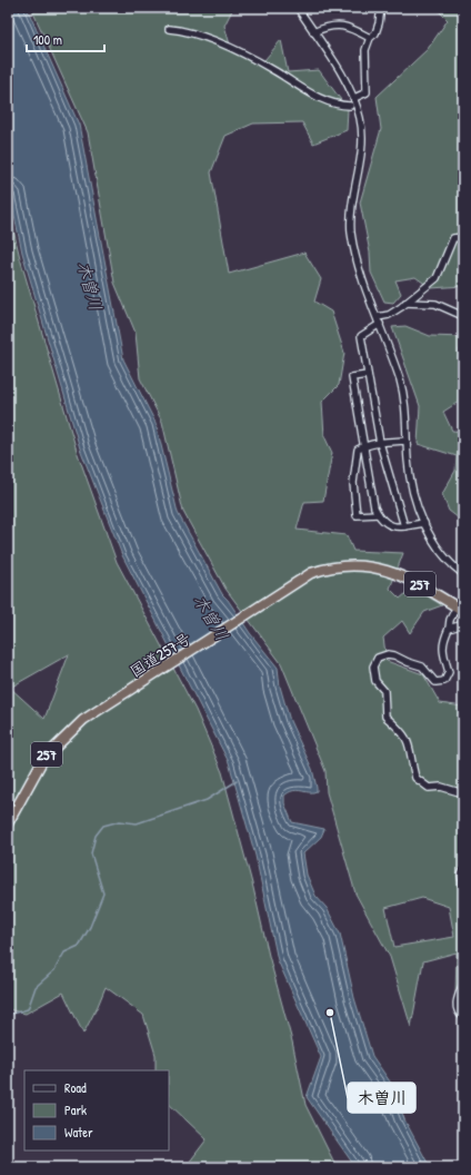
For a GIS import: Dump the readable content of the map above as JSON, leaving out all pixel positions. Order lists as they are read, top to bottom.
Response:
{
  "streets": {
    "highway": ["257", "国道257号"]
  },
  "water": ["木曽川"],
  "places": ["木曽川"],
  "legend": ["Road", "Park", "Water"],
  "scale_bar": "100 m"
}
